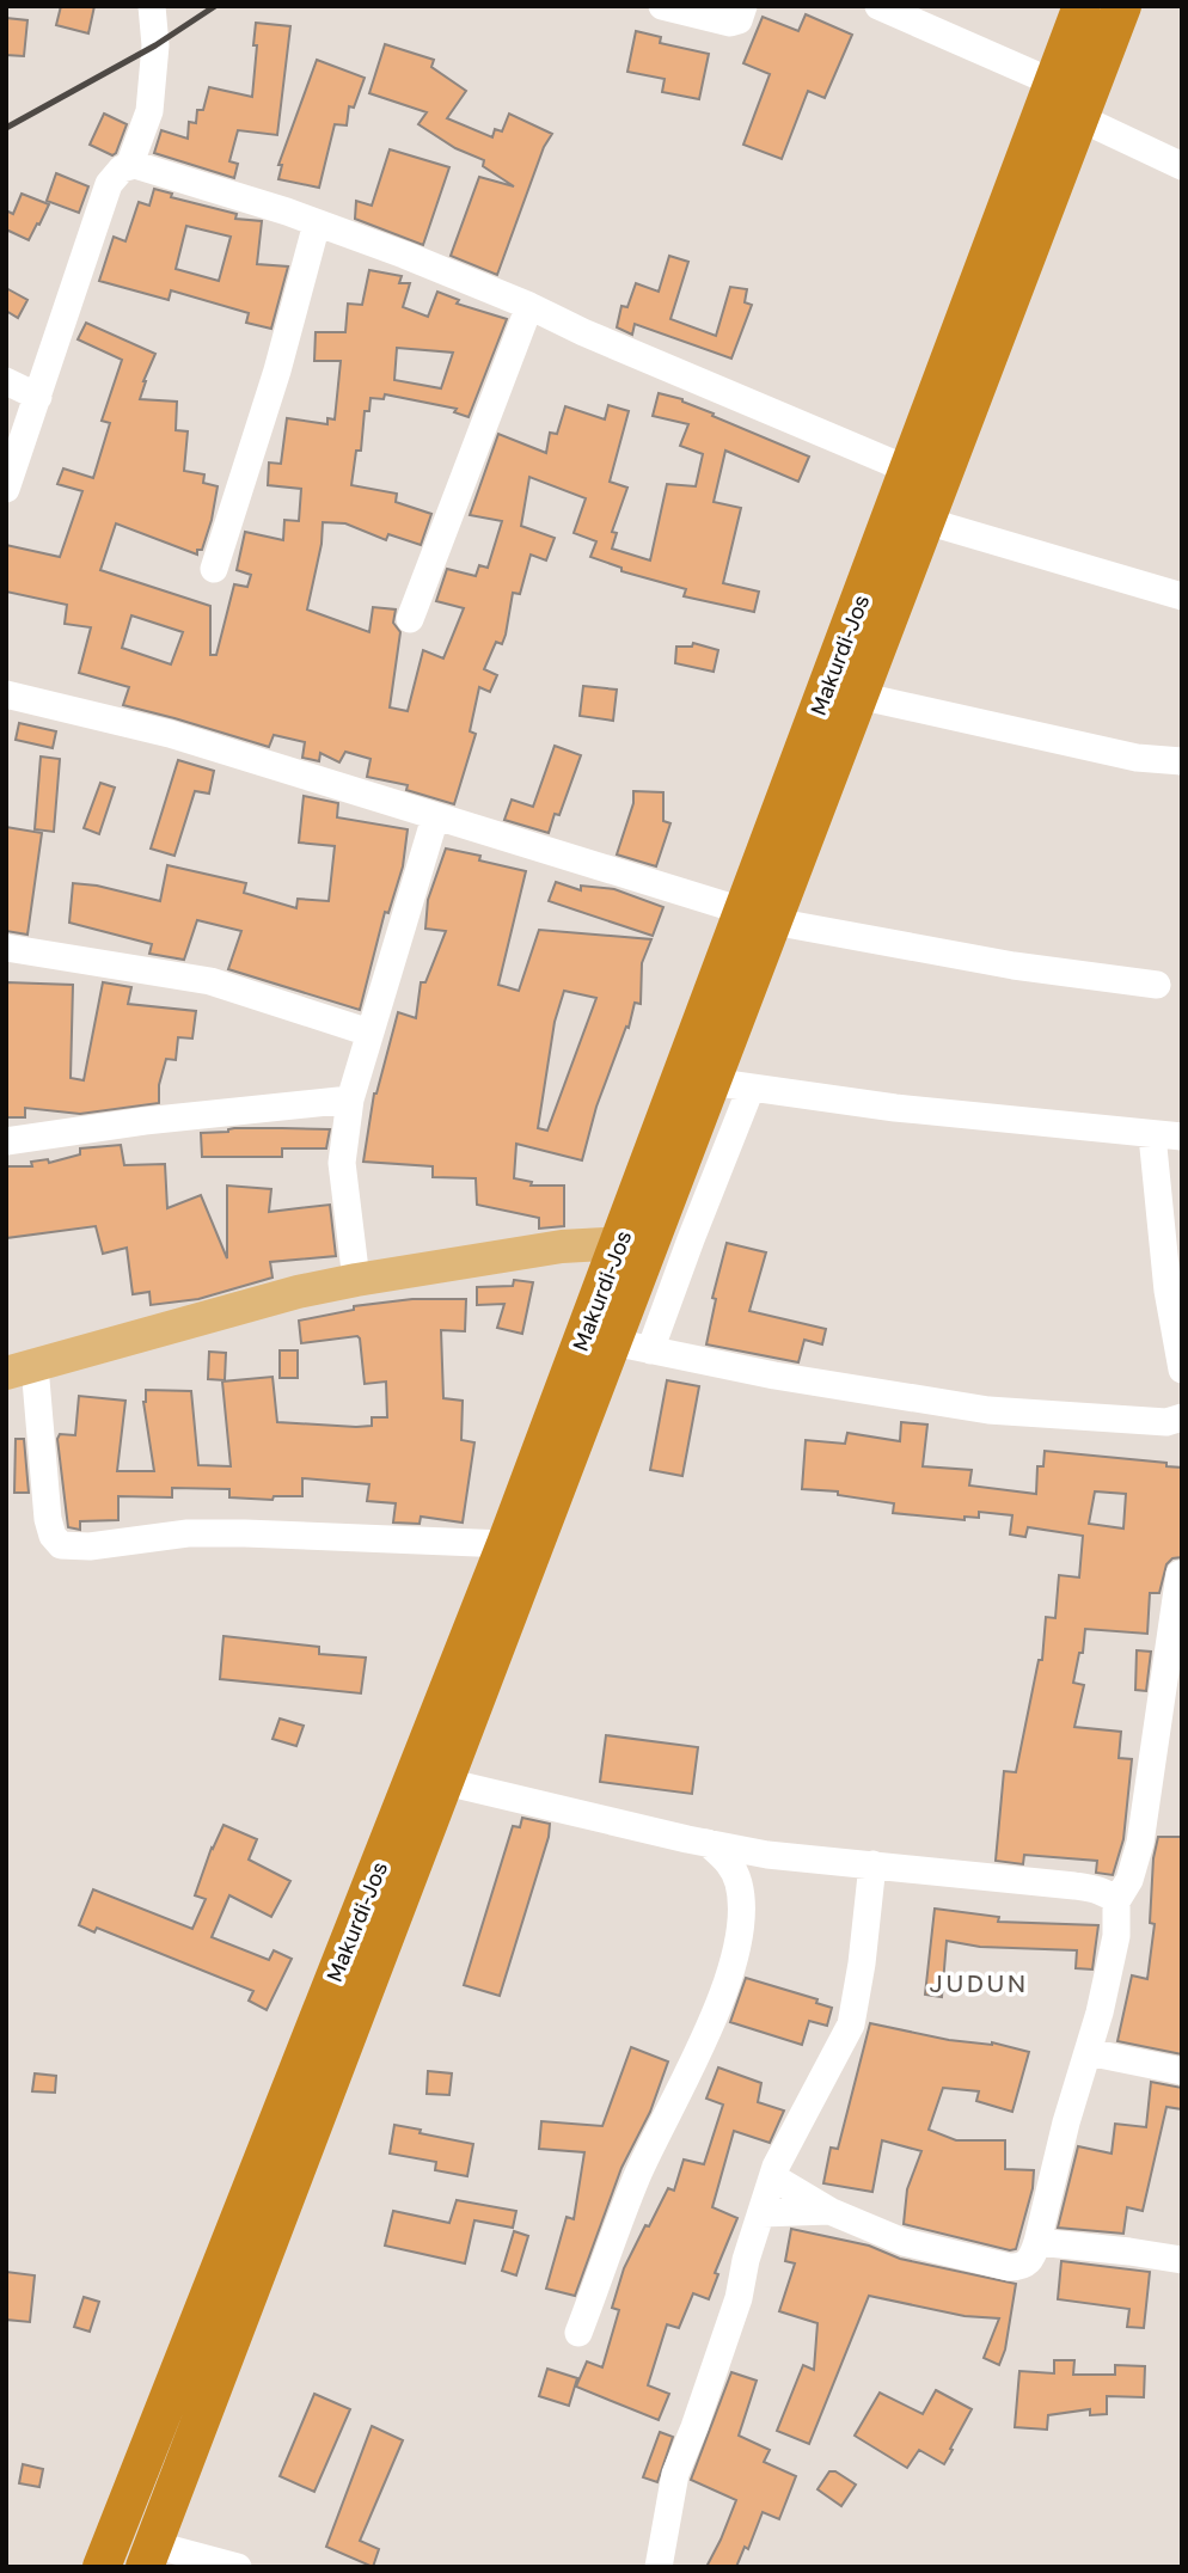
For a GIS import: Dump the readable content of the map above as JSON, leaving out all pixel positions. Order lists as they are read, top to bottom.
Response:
{
  "streets": {
    "highway": ["Makurdi-Jos"]
  },
  "districts": ["JUDUN"]
}
